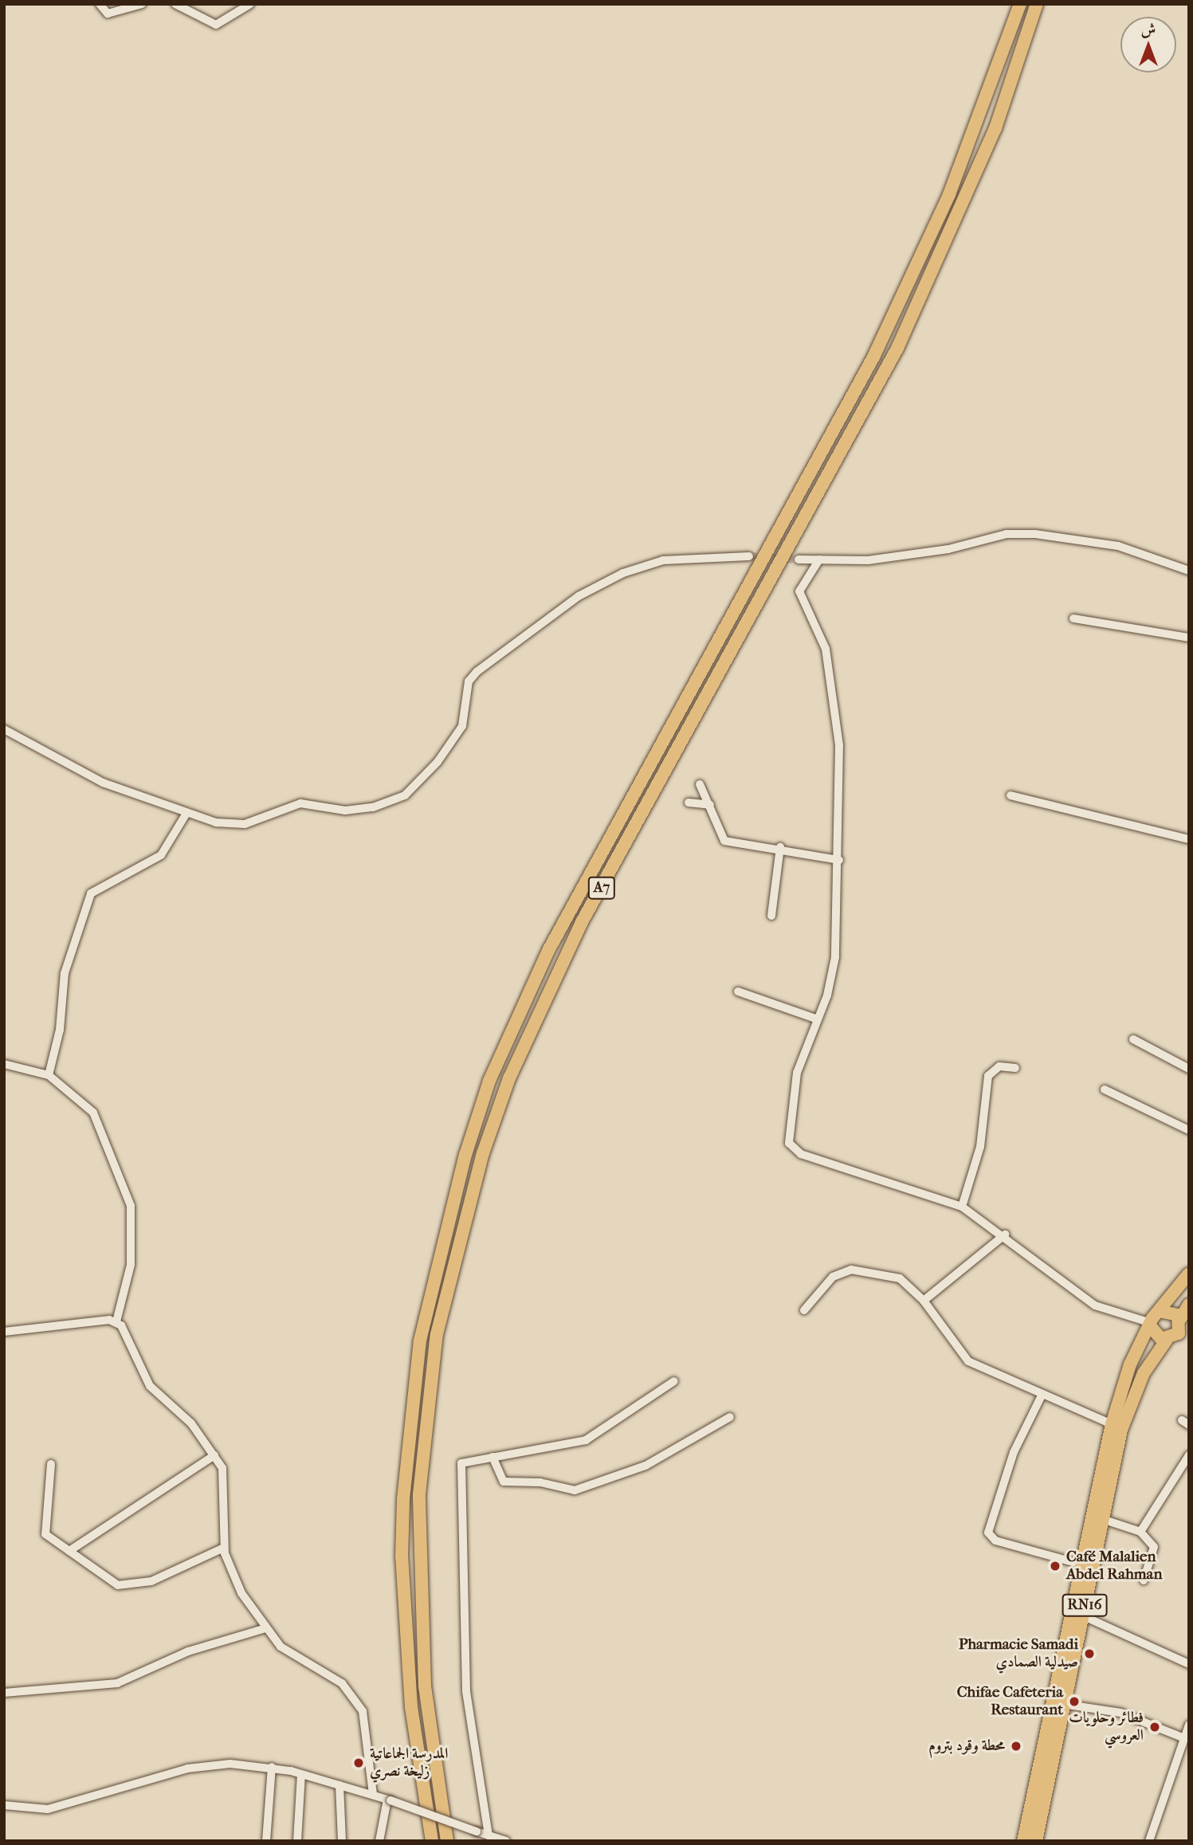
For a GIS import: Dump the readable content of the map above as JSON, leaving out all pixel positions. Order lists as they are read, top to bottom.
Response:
{
  "streets": {
    "highway": ["A7", "RN16"]
  },
  "places": [
    "Café Malalien Abdel Rahman",
    "Pharmacie Samadi صيدلية الصمادي",
    "Chifae Cafeteria Restaurant",
    "فطائر وحلويات العروسي",
    "محطة وقود بتروم",
    "المدرسة الجماعاتية زليخة نصري"
  ],
  "north": "top"
}
